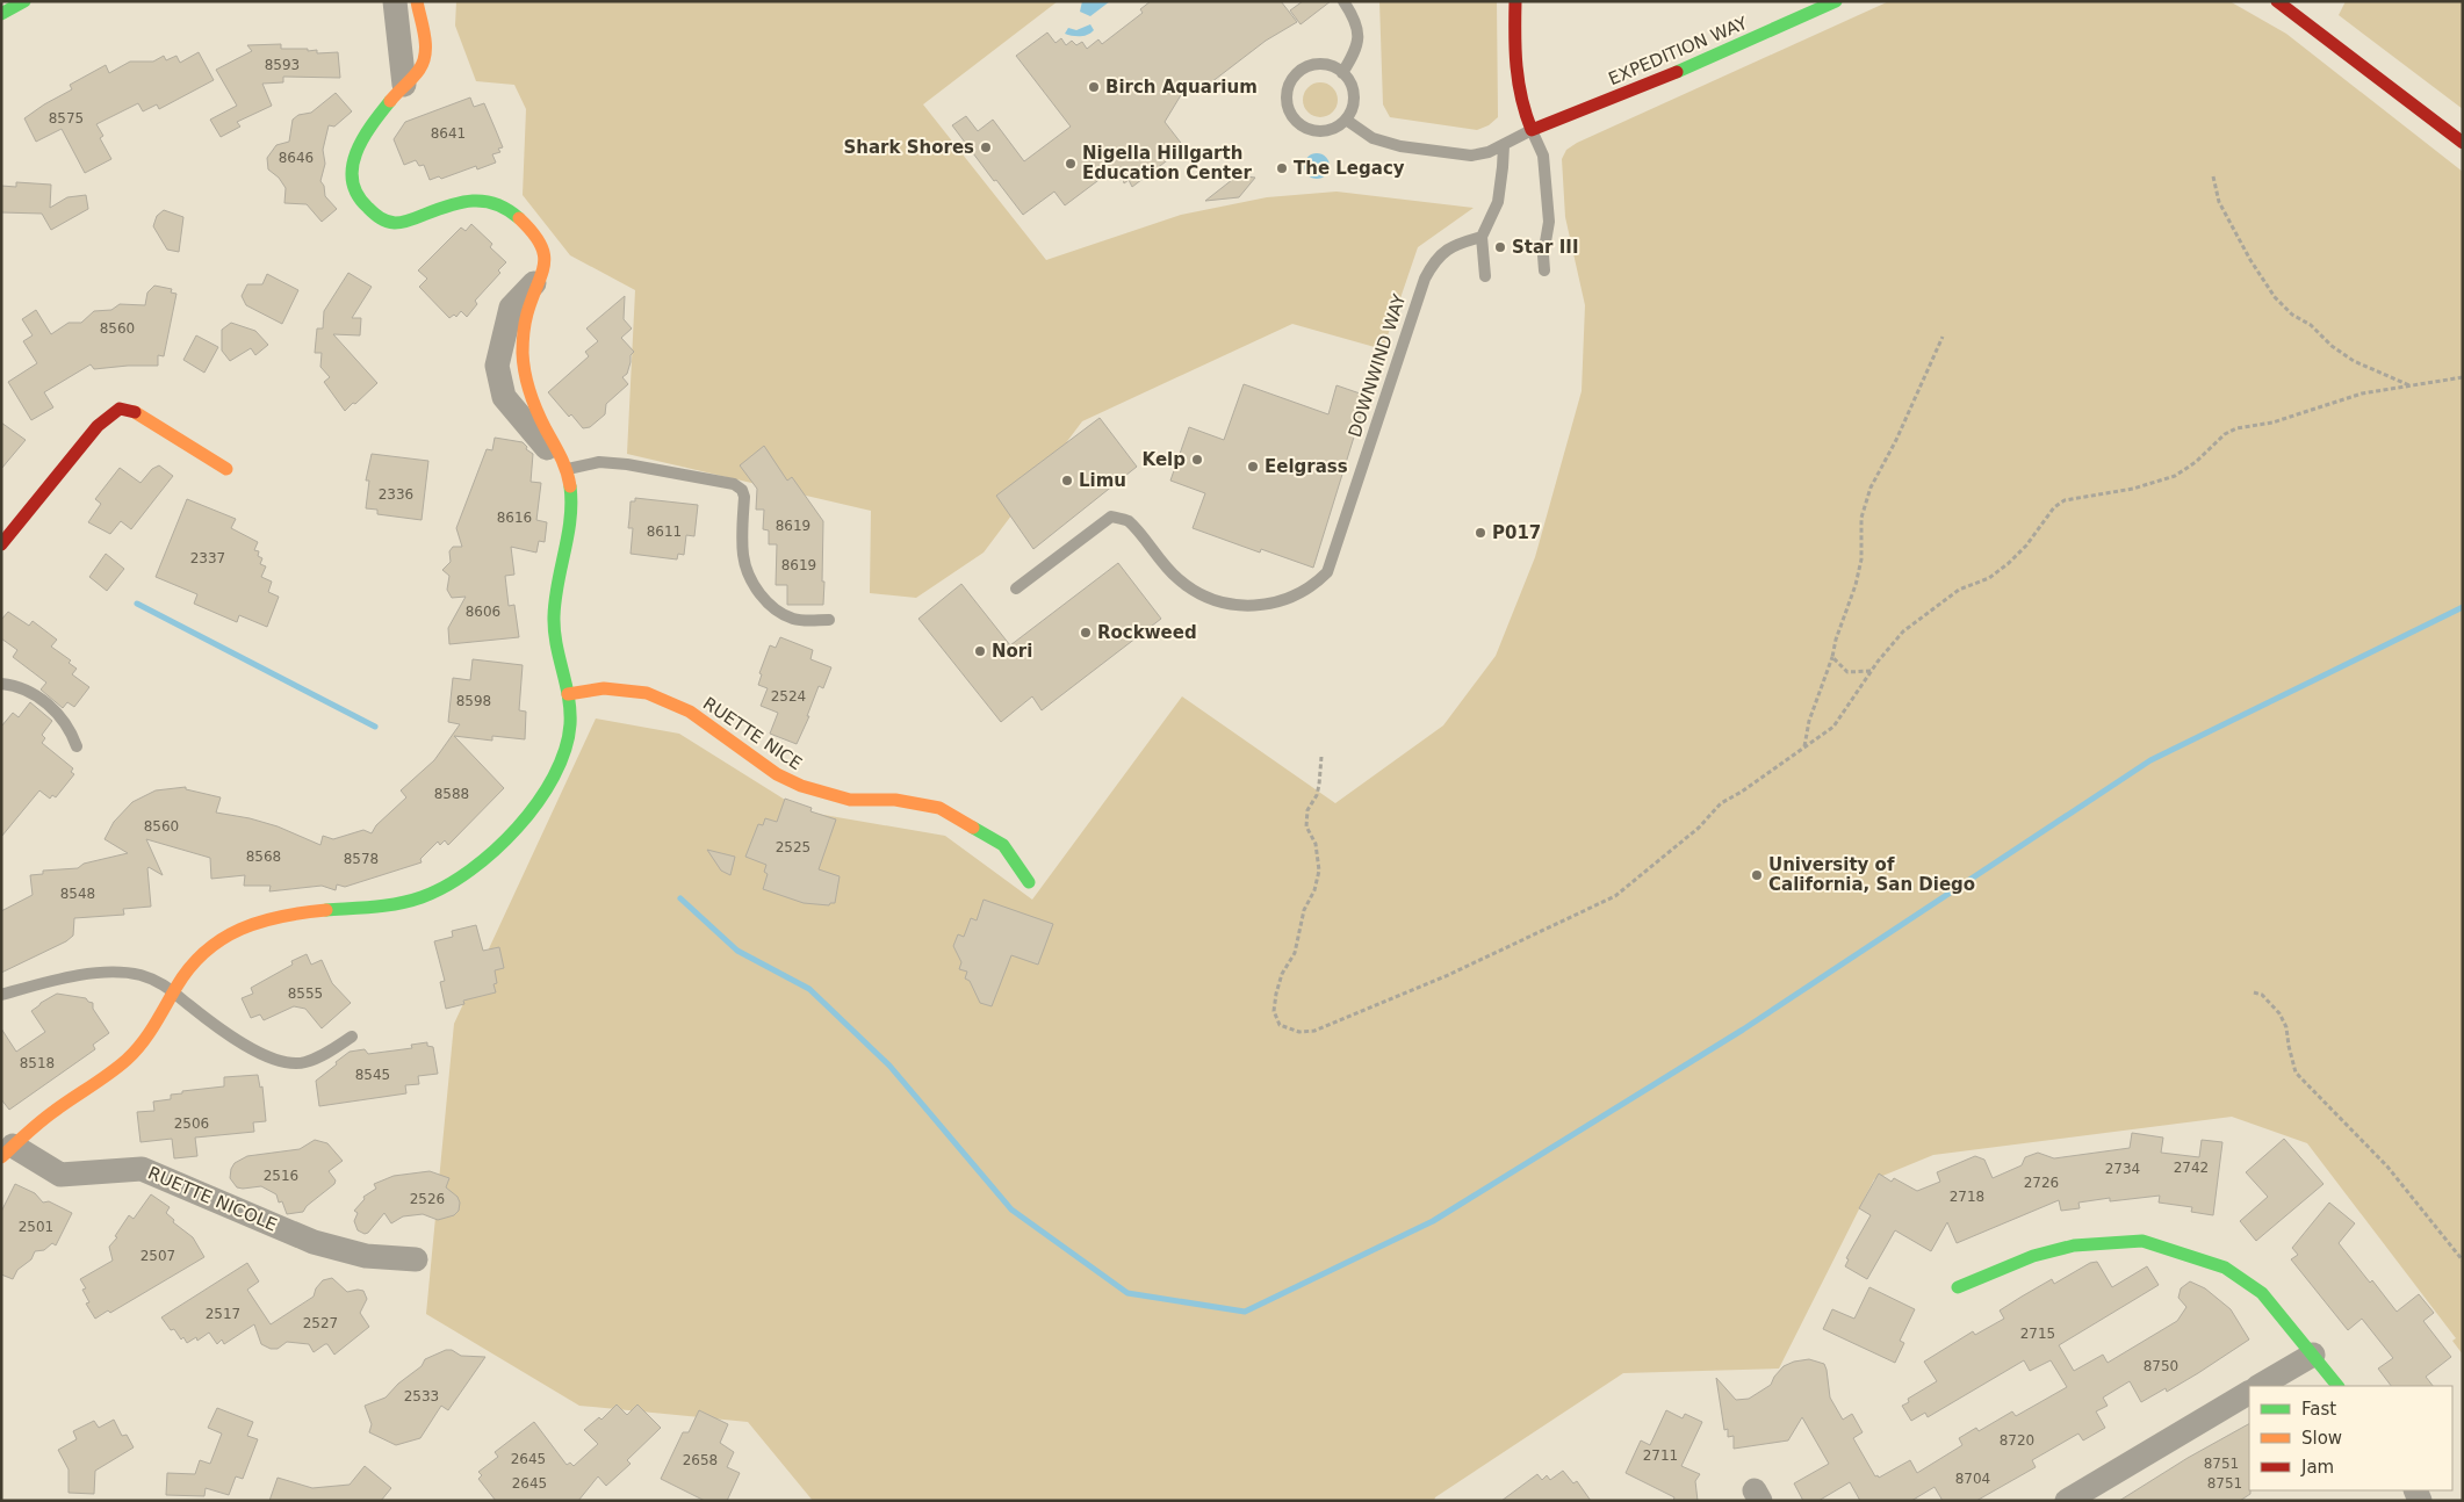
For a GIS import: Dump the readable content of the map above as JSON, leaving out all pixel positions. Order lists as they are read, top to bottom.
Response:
{
  "streets": {
    "street": ["EXPEDITION WAY", "RUETTE NICE", "RUETTE NICOLE"],
    "lane": ["DOWNWIND WAY"]
  },
  "places": [
    "Birch Aquarium",
    "Shark Shores",
    "Nigella Hillgarth Education Center",
    "The Legacy",
    "Star III",
    "Kelp",
    "Eelgrass",
    "Limu",
    "P017",
    "Rockweed",
    "Nori",
    "University of California, San Diego"
  ],
  "house_numbers": [
    "8593",
    "8575",
    "8641",
    "8646",
    "8560",
    "2336",
    "8616",
    "8619",
    "8611",
    "2337",
    "8619",
    "8606",
    "2524",
    "8598",
    "8588",
    "8560",
    "2525",
    "8568",
    "8578",
    "8548",
    "8555",
    "8518",
    "8545",
    "2506",
    "2742",
    "2734",
    "2516",
    "2726",
    "2718",
    "2526",
    "2501",
    "2507",
    "2517",
    "2527",
    "2715",
    "8750",
    "2533",
    "8720",
    "2711",
    "2645",
    "2658",
    "8751",
    "8704",
    "2645",
    "8751"
  ],
  "legend": ["Fast", "Slow", "Jam"]
}
